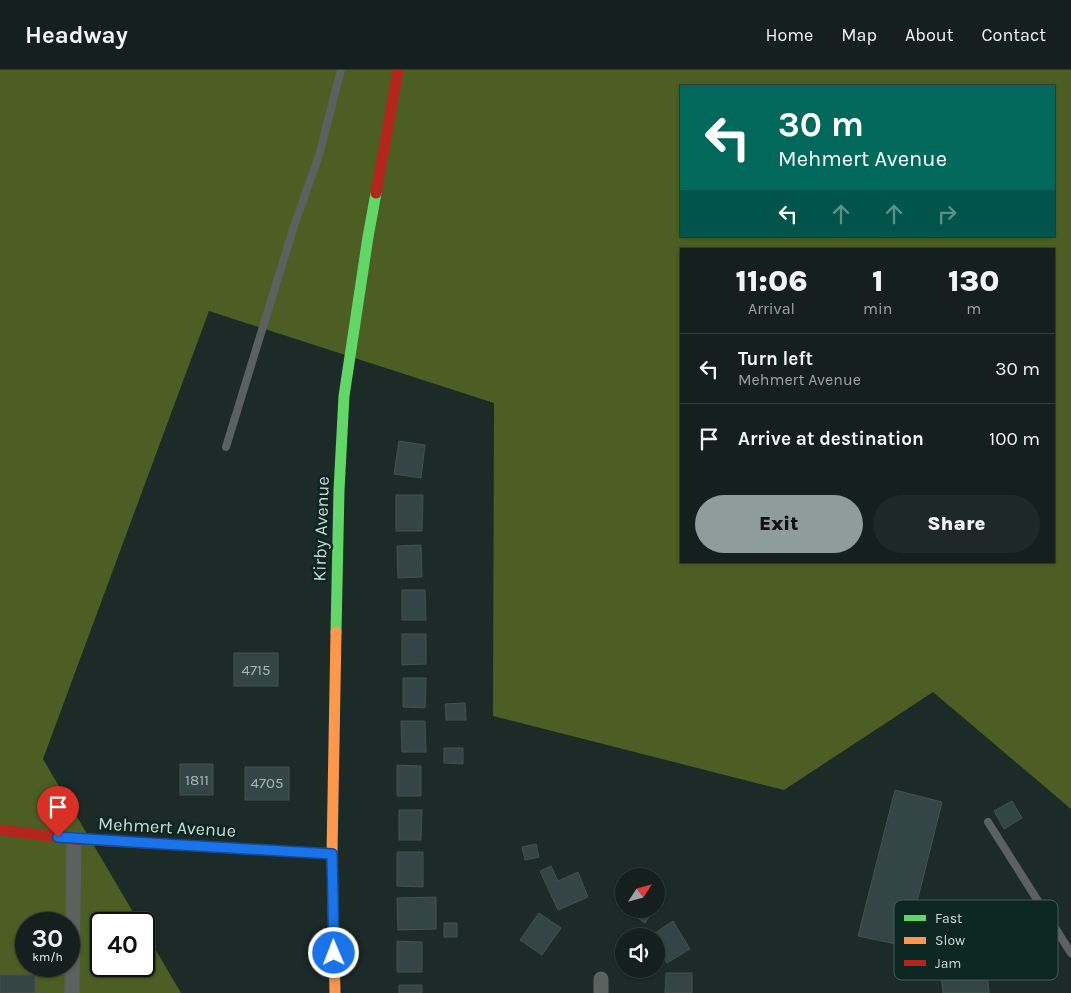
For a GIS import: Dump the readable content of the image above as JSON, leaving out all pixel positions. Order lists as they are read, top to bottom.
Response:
{
  "streets": {
    "street": ["Kirby Avenue", "Mehmert Avenue"]
  },
  "crossings": [
    ["Kirby Avenue", "Mehmert Avenue"]
  ],
  "house_numbers": ["4715", "1811", "4705"],
  "legend": ["Fast", "Slow", "Jam"],
  "north": "top right",
  "page": {
    "header": "Headway",
    "nav": [
      "Home",
      "Map",
      "About",
      "Contact"
    ],
    "turn": ["30 m", "Mehmert Avenue"],
    "eta": [
      "11:06",
      "Arrival",
      "1",
      "min",
      "130",
      "m"
    ],
    "list": [
      {
        "name": "Turn left",
        "note": "Mehmert Avenue",
        "value": "30 m"
      },
      {
        "name": "Arrive at destination",
        "value": "100 m"
      }
    ],
    "buttons": ["Exit", "Share"],
    "speed": "30 km/h",
    "limit": "40"
  }
}
